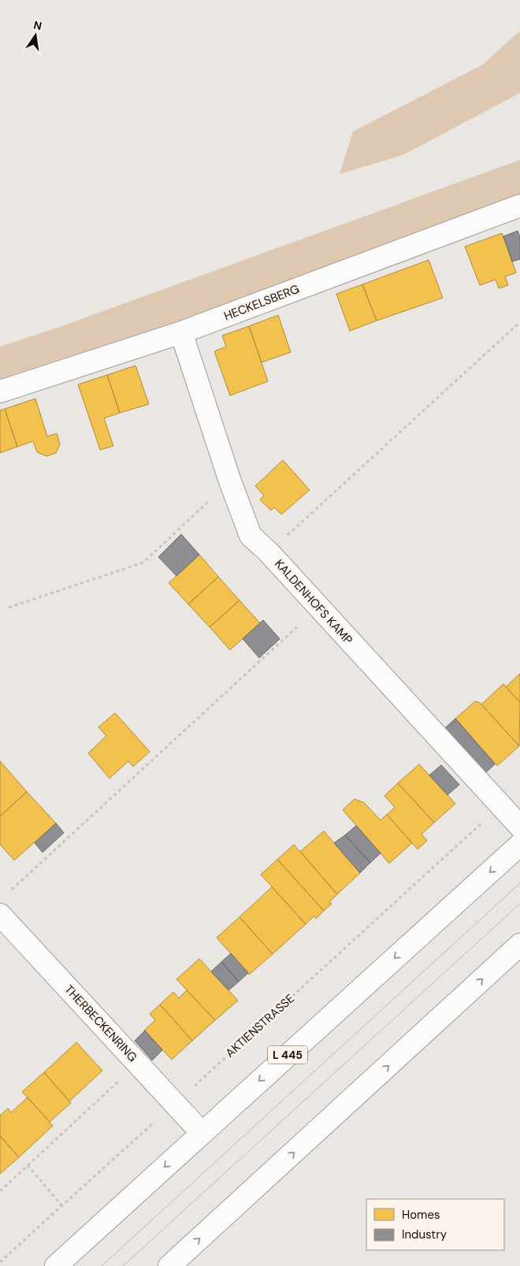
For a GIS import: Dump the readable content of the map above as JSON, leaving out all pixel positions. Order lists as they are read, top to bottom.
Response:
{
  "streets": {
    "street": [
      "HECKELSBERG",
      "KALDENHOFS KAMP",
      "THERBECKENRING",
      "L 445"
    ],
    "path": ["AKTIENSTRASSE"]
  },
  "crossings": [
    ["HECKELSBERG", "KALDENHOFS KAMP"],
    ["KALDENHOFS KAMP", "AKTIENSTRASSE"],
    ["THERBECKENRING", "AKTIENSTRASSE"],
    ["THERBECKENRING", "L 445"]
  ],
  "legend": ["Homes", "Industry"],
  "north": "top"
}
